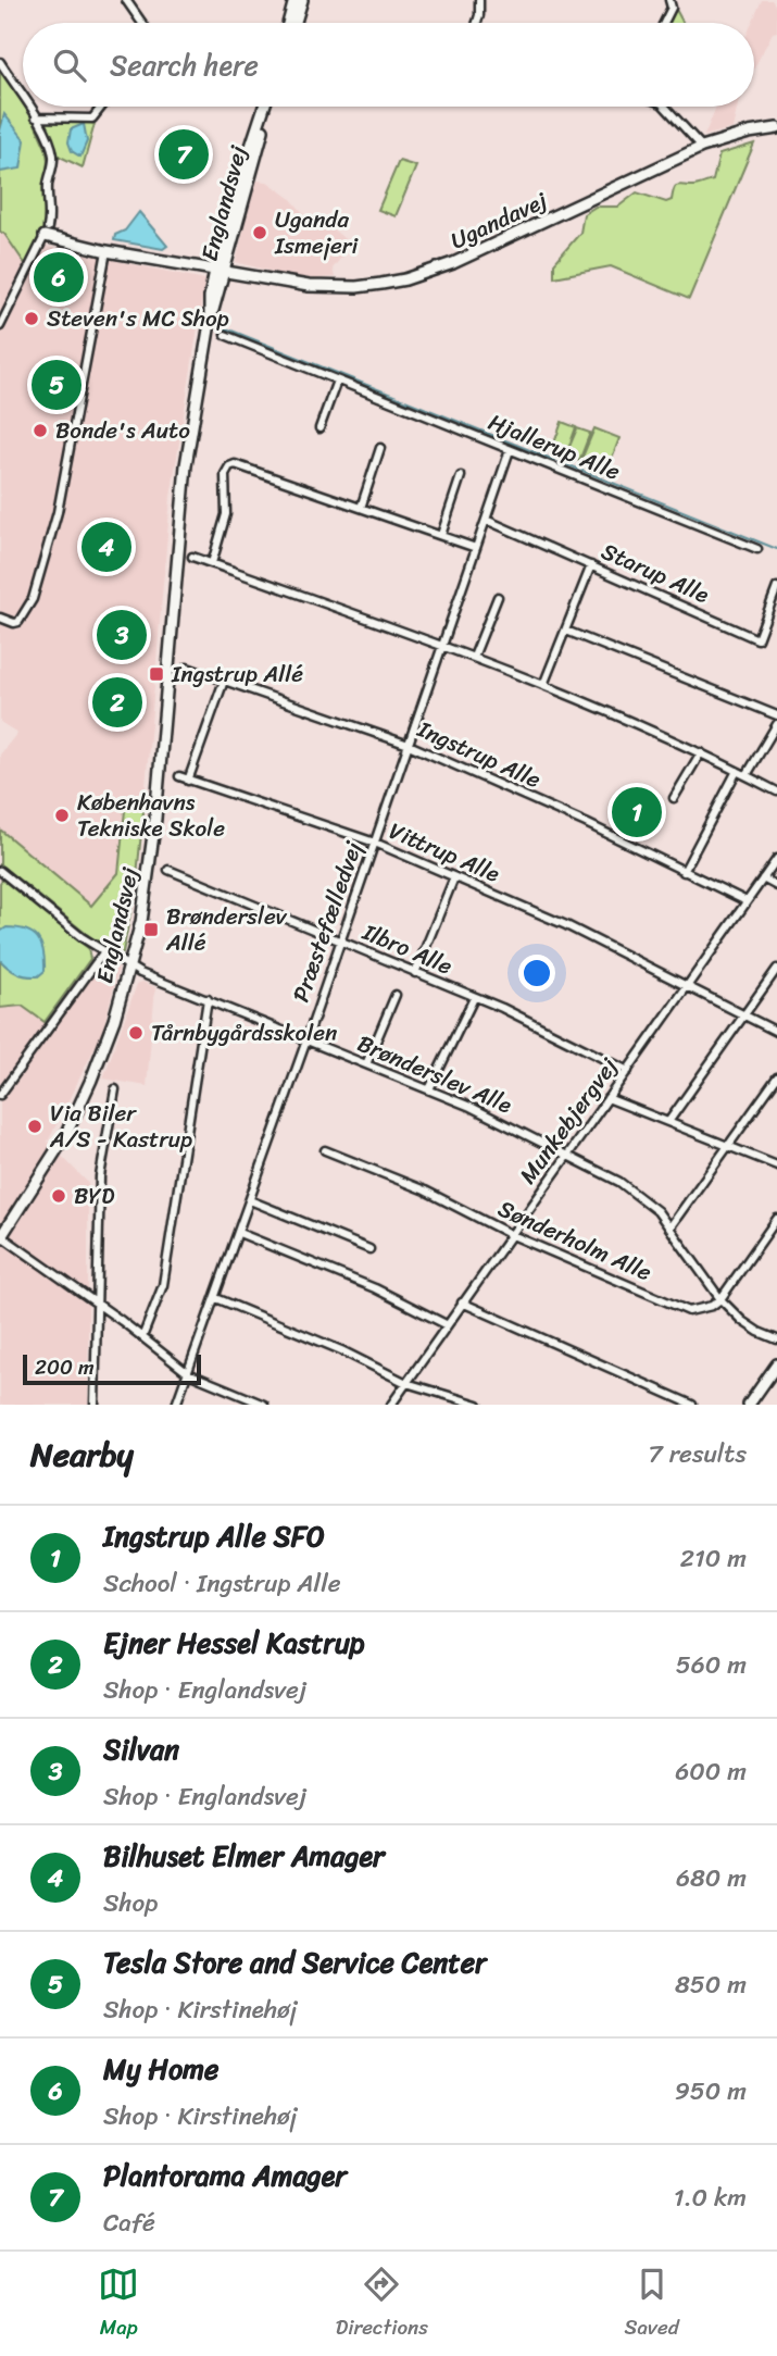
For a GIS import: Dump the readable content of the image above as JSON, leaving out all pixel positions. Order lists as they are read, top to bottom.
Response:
{
  "streets": {
    "main road": ["Englandsvej", "Ugandavej"],
    "street": [
      "Hjallerup Alle",
      "Starup Alle",
      "Ingstrup Alle",
      "Vittrup Alle",
      "Præstefælledvej",
      "Ilbro Alle",
      "Brønderslev Alle",
      "Munkebjergvej",
      "Sønderholm Alle"
    ]
  },
  "crossings": [
    ["Englandsvej", "Ugandavej"],
    ["Englandsvej", "Brønderslev Alle"],
    ["Hjallerup Alle", "Præstefælledvej"],
    ["Starup Alle", "Præstefælledvej"],
    ["Ingstrup Alle", "Præstefælledvej"],
    ["Ingstrup Alle", "Munkebjergvej"],
    ["Vittrup Alle", "Præstefælledvej"],
    ["Vittrup Alle", "Munkebjergvej"],
    ["Præstefælledvej", "Ilbro Alle"],
    ["Præstefælledvej", "Brønderslev Alle"],
    ["Ilbro Alle", "Munkebjergvej"],
    ["Brønderslev Alle", "Munkebjergvej"],
    ["Brønderslev Alle", "Sønderholm Alle"],
    ["Munkebjergvej", "Sønderholm Alle"]
  ],
  "places": {
    "other": [
      "Uganda Ismejeri",
      "Steven's MC Shop",
      "Bonde's Auto",
      "Københavns Tekniske Skole",
      "Tårnbygårdsskolen",
      "Via Biler A/S - Kastrup",
      "BYD"
    ],
    "transit": ["Ingstrup Allé", "Brønderslev Allé"]
  },
  "scale_bar": "200 m",
  "page": {
    "search": "Search here",
    "pins": [
      "7",
      "6",
      "5",
      "4",
      "3",
      "2",
      "1"
    ],
    "scale": "200 m",
    "heading": ["Nearby", "7 results"],
    "list": [
      {
        "mark": "1",
        "name": "Ingstrup Alle SFO",
        "note": "School · Ingstrup Alle",
        "value": "210 m"
      },
      {
        "mark": "2",
        "name": "Ejner Hessel Kastrup",
        "note": "Shop · Englandsvej",
        "value": "560 m"
      },
      {
        "mark": "3",
        "name": "Silvan",
        "note": "Shop · Englandsvej",
        "value": "600 m"
      },
      {
        "mark": "4",
        "name": "Bilhuset Elmer Amager",
        "note": "Shop",
        "value": "680 m"
      },
      {
        "mark": "5",
        "name": "Tesla Store and Service Center",
        "note": "Shop · Kirstinehøj",
        "value": "850 m"
      },
      {
        "mark": "6",
        "name": "My Home",
        "note": "Shop · Kirstinehøj",
        "value": "950 m"
      },
      {
        "mark": "7",
        "name": "Plantorama Amager",
        "note": "Café",
        "value": "1.0 km"
      }
    ],
    "nav": ["Map", "Directions", "Saved"]
  }
}
